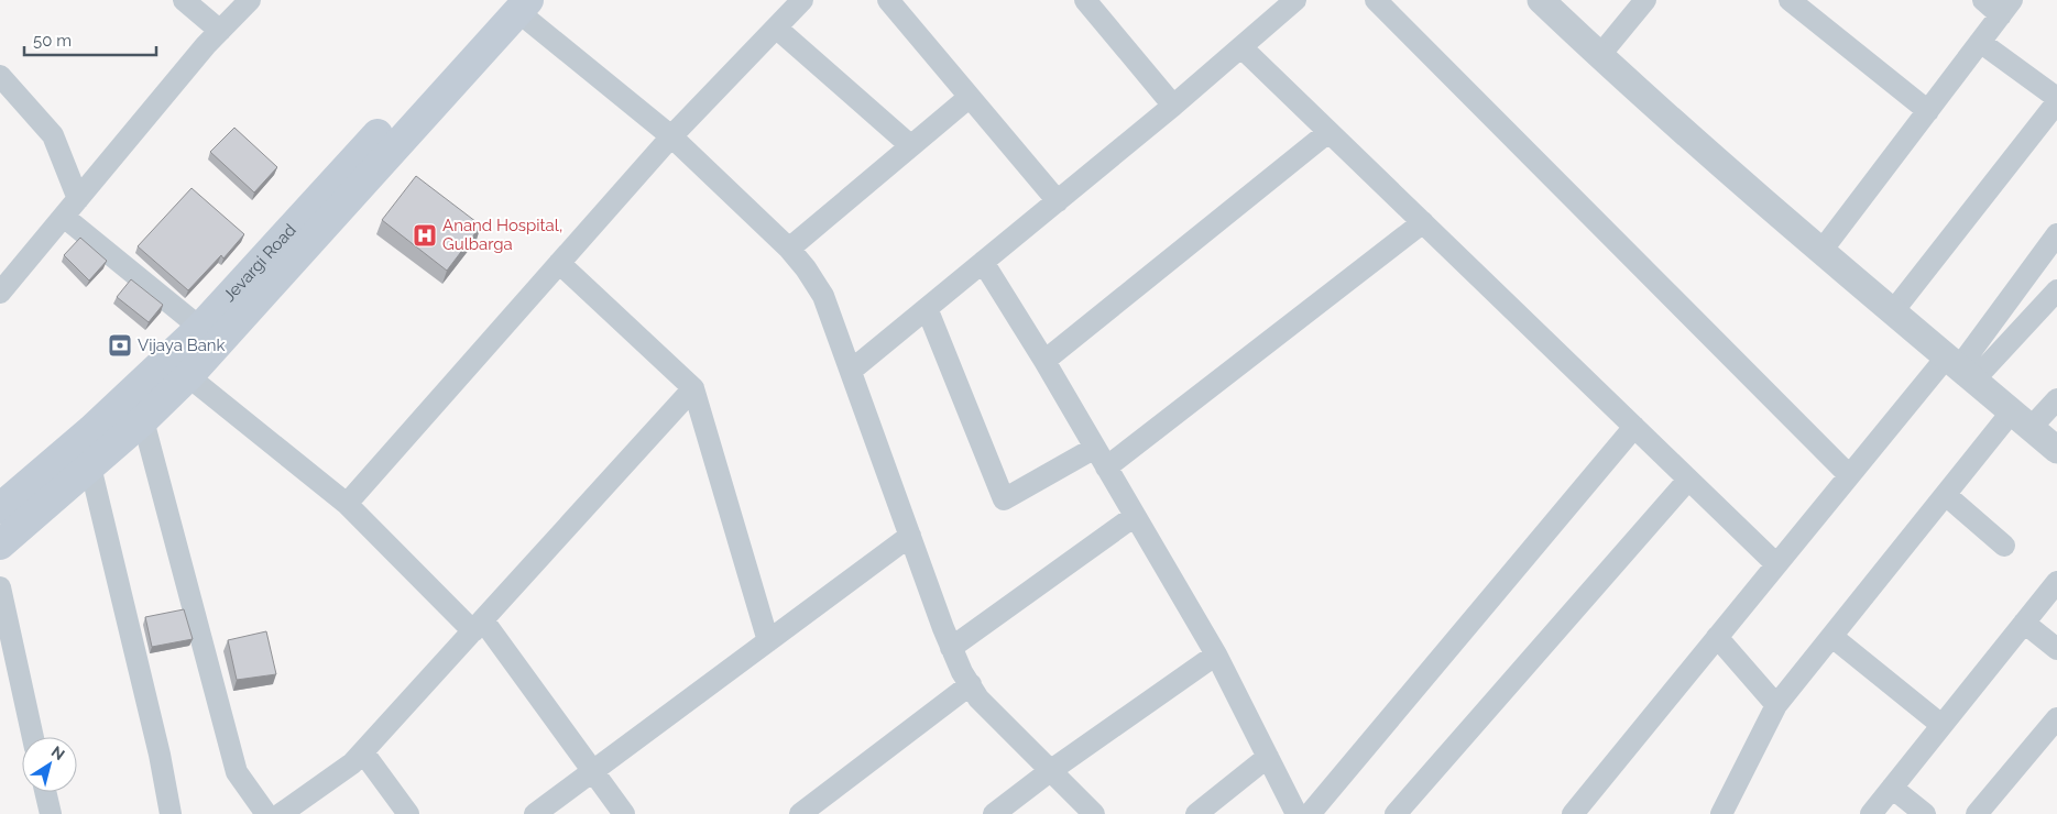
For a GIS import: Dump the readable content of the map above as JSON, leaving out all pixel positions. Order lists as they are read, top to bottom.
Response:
{
  "streets": {
    "main road": ["Jevargi Road"]
  },
  "places": {
    "hospital": ["Anand Hospital, Gulbarga"],
    "bank": ["Vijaya Bank"]
  },
  "scale_bar": "50 m",
  "north": "top right"
}
